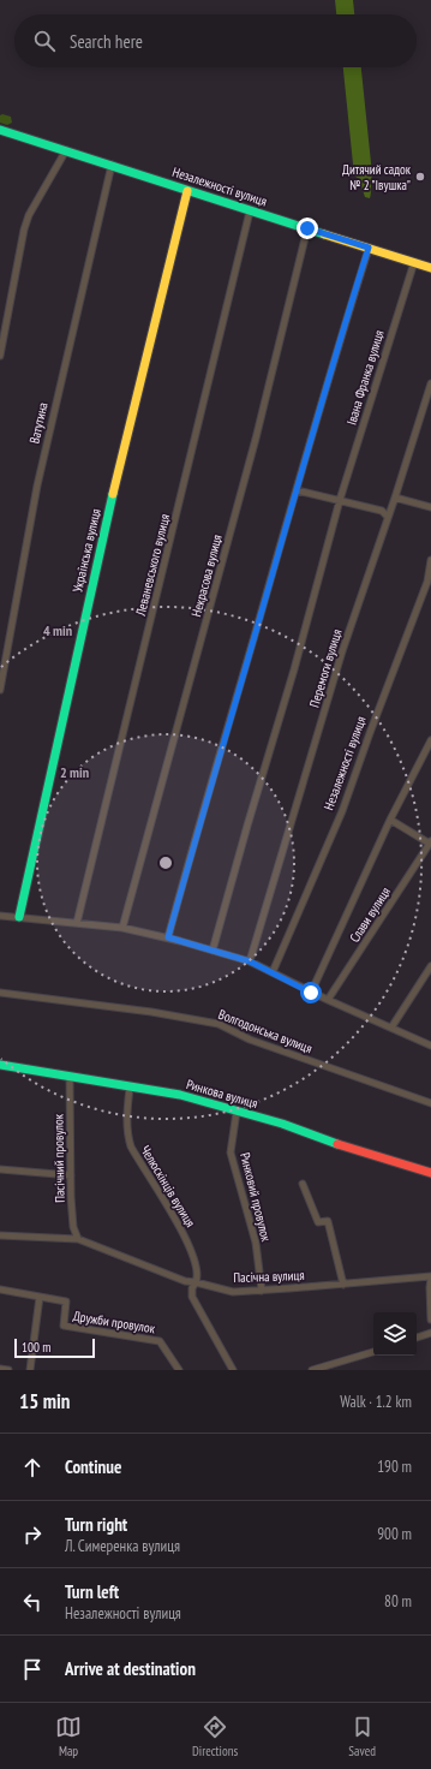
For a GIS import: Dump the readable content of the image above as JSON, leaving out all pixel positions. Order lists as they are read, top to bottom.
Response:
{
  "streets": {
    "main road": ["Незалежності вулиця", "Українська вулиця", "Ринкова вулиця"],
    "street": [
      "Івана Франка вулиця",
      "Ватутина",
      "Леваневського вулиця",
      "Некрасова вулиця",
      "Перемоги вулиця",
      "Слави вулиця",
      "Волгодонська вулиця",
      "Пасічний провулок",
      "Челюскінців вулиця",
      "Ринковий провулок",
      "Пасічна вулиця",
      "Дружби провулок"
    ]
  },
  "crossings": [
    ["Незалежності вулиця", "Івана Франка вулиця"],
    ["Незалежності вулиця", "Ватутина"],
    ["Незалежності вулиця", "Українська вулиця"],
    ["Незалежності вулиця", "Леваневського вулиця"],
    ["Незалежності вулиця", "Некрасова вулиця"],
    ["Ринкова вулиця", "Пасічний провулок"],
    ["Ринкова вулиця", "Челюскінців вулиця"],
    ["Ринкова вулиця", "Ринковий провулок"],
    ["Пасічний провулок", "Пасічна вулиця"],
    ["Челюскінців вулиця", "Пасічна вулиця"],
    ["Ринковий провулок", "Пасічна вулиця"]
  ],
  "places": ["Дитячий садок № 2 \"Івушка\""],
  "scale_bar": "100 m",
  "page": {
    "search": "Search here",
    "scale": "100 m",
    "heading": ["15 min", "Walk · 1.2 km"],
    "list": [
      ["Continue", "190 m"],
      ["Turn right", "Л. Симеренка вулиця", "900 m"],
      ["Turn left", "Незалежності вулиця", "80 m"],
      "Arrive at destination"
    ],
    "nav": ["Map", "Directions", "Saved"]
  },
  "rings": ["4 min", "2 min"]
}
